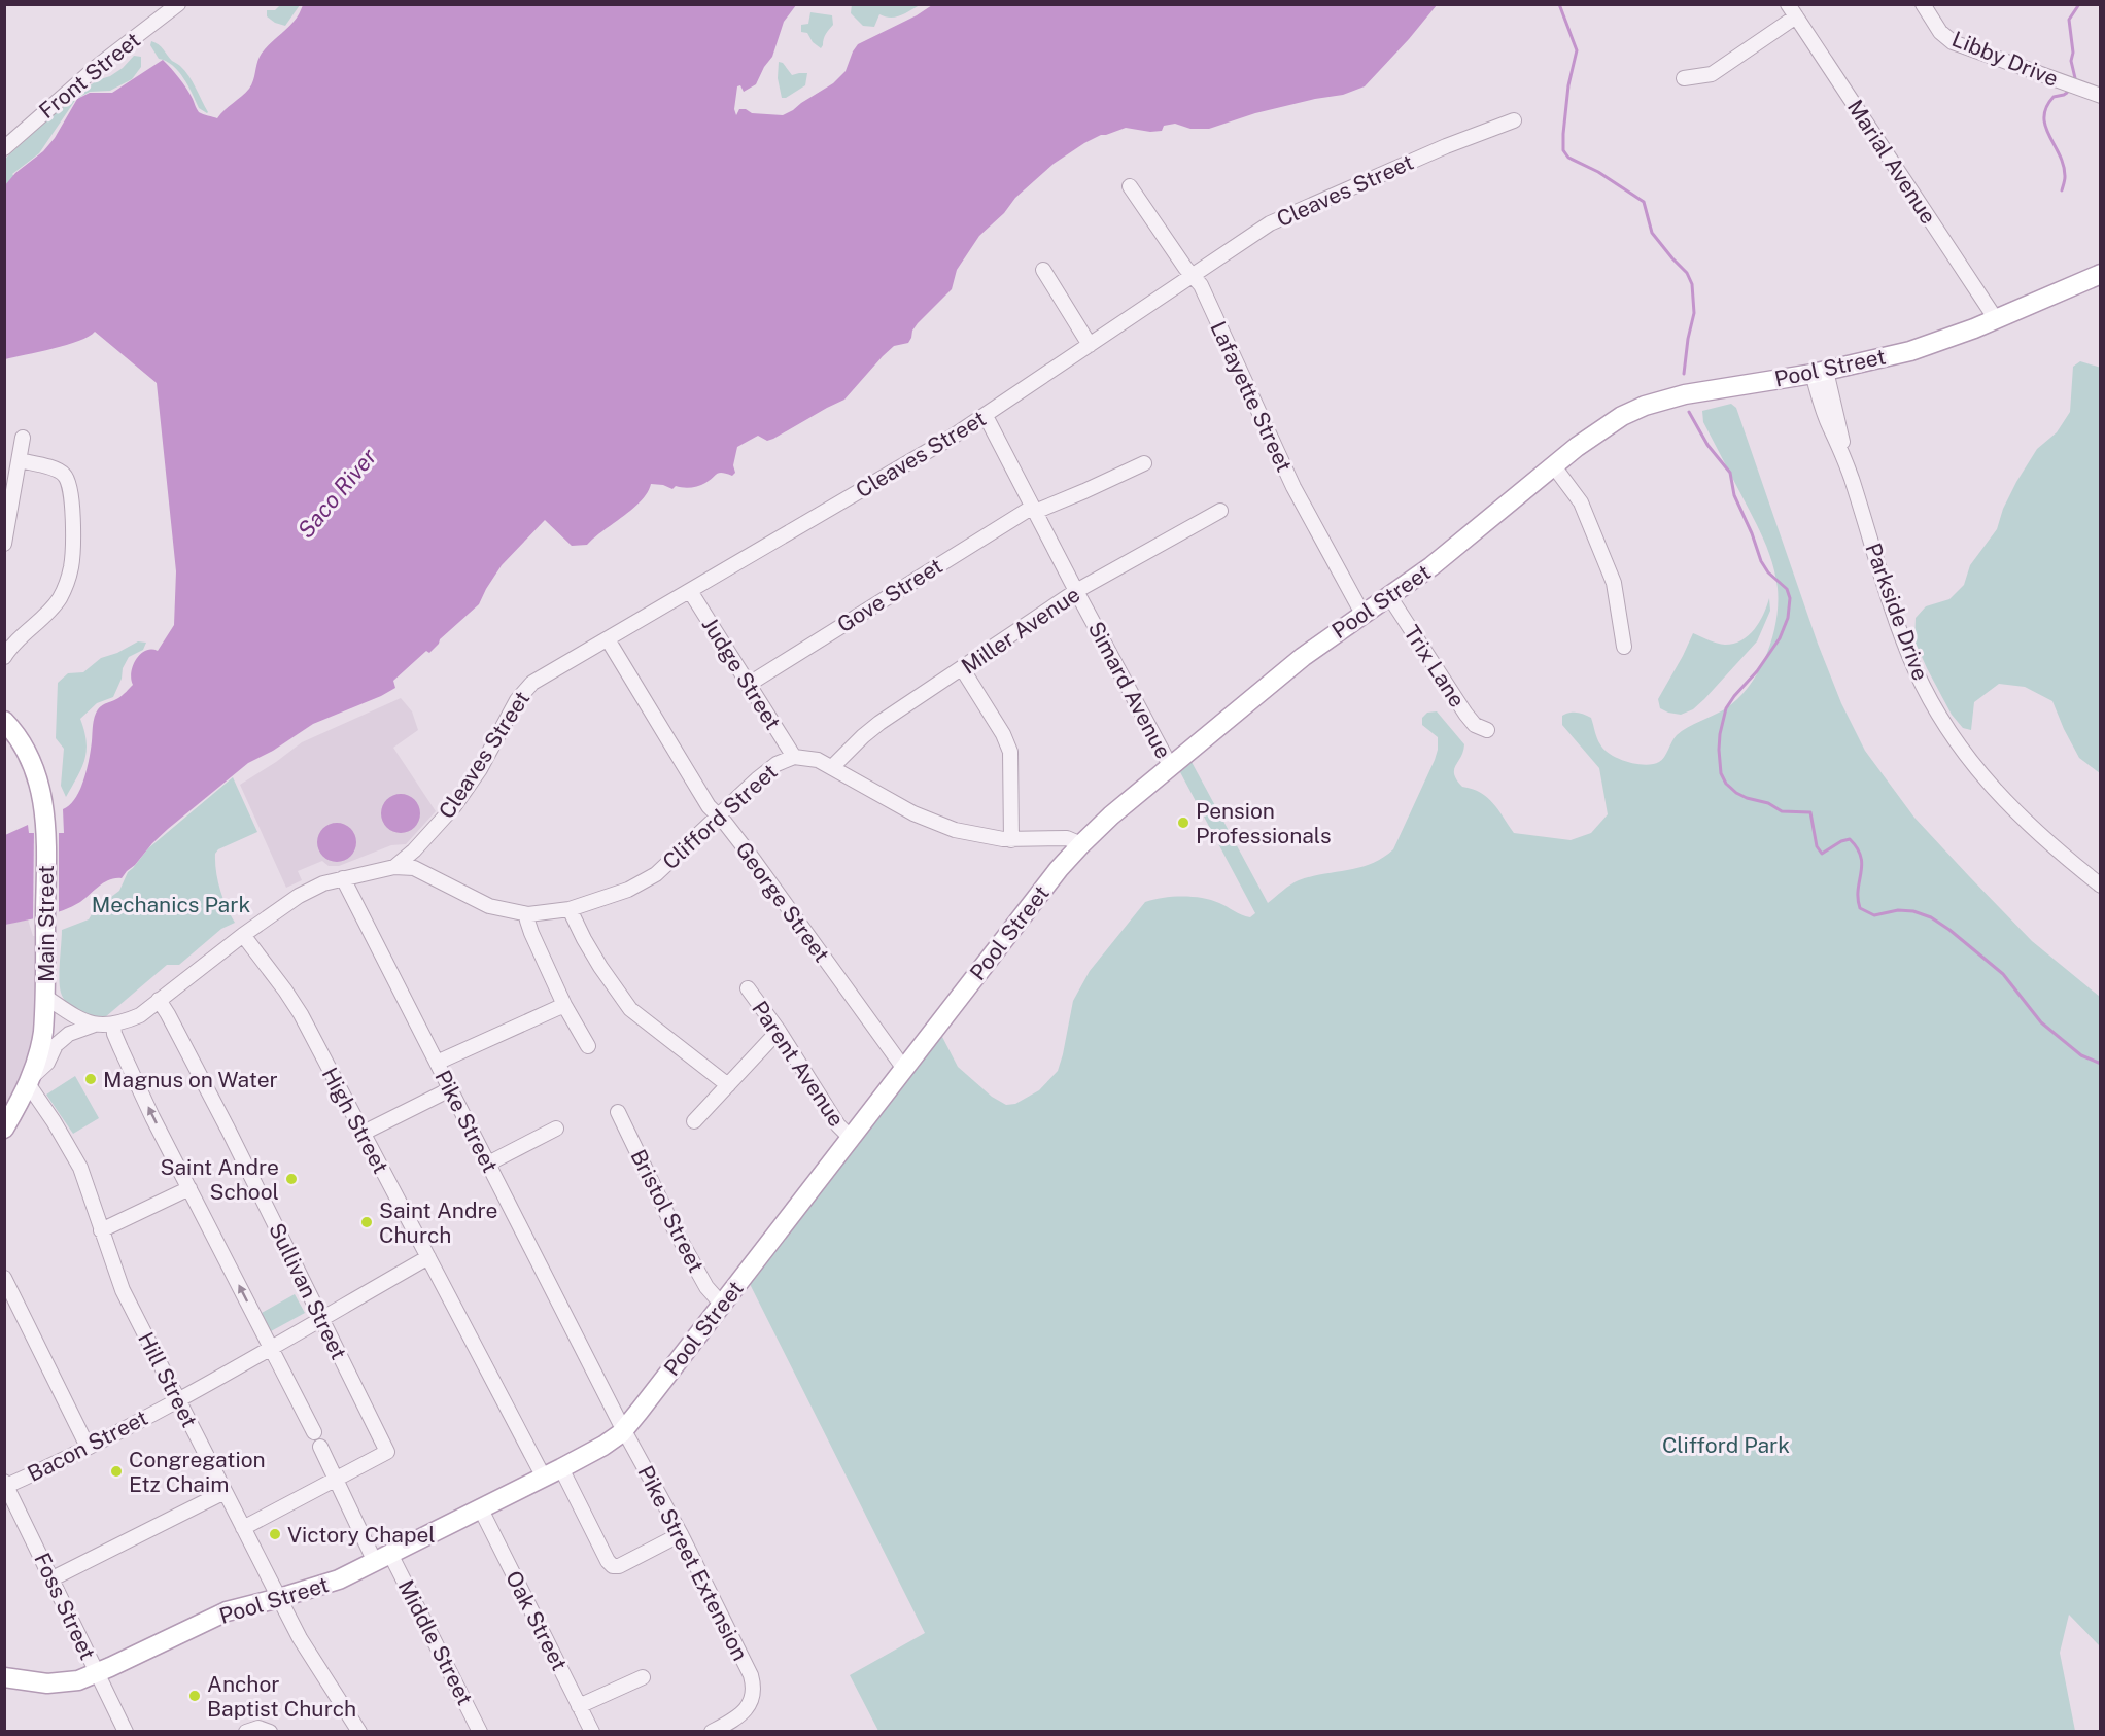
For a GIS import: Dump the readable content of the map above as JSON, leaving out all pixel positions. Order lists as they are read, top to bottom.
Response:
{
  "streets": {
    "main road": ["Pool Street", "Main Street"],
    "street": [
      "Libby Drive",
      "Front Street",
      "Marial Avenue",
      "Cleaves Street",
      "Lafayette Street",
      "Gove Street",
      "Parkside Drive",
      "Miller Avenue",
      "Trix Lane",
      "Judge Street",
      "Simard Avenue",
      "Clifford Street",
      "George Street",
      "Parent Avenue",
      "High Street",
      "Pike Street",
      "Bristol Street",
      "Sullivan Street",
      "Hill Street",
      "Bacon Street",
      "Pike Street Extension",
      "Foss Street",
      "Oak Street",
      "Middle Street"
    ]
  },
  "crossings": [
    ["Marial Avenue", "Pool Street"],
    ["Cleaves Street", "Lafayette Street"],
    ["Cleaves Street", "Judge Street"],
    ["Cleaves Street", "Simard Avenue"],
    ["Cleaves Street", "Clifford Street"],
    ["Cleaves Street", "George Street"],
    ["Pool Street", "Lafayette Street"],
    ["Pool Street", "Parkside Drive"],
    ["Pool Street", "Trix Lane"],
    ["Pool Street", "Simard Avenue"],
    ["Pool Street", "Clifford Street"],
    ["Pool Street", "George Street"],
    ["Pool Street", "Parent Avenue"],
    ["Pool Street", "High Street"],
    ["Pool Street", "Pike Street"],
    ["Pool Street", "Bristol Street"],
    ["Pool Street", "Hill Street"],
    ["Pool Street", "Pike Street Extension"],
    ["Pool Street", "Foss Street"],
    ["Pool Street", "Oak Street"],
    ["Pool Street", "Middle Street"],
    ["Gove Street", "Judge Street"],
    ["Gove Street", "Simard Avenue"],
    ["Miller Avenue", "Simard Avenue"],
    ["Miller Avenue", "Clifford Street"],
    ["Judge Street", "Clifford Street"],
    ["Clifford Street", "George Street"],
    ["Main Street", "Hill Street"],
    ["High Street", "Bacon Street"],
    ["Pike Street", "Pike Street Extension"],
    ["Sullivan Street", "Bacon Street"],
    ["Sullivan Street", "Middle Street"],
    ["Hill Street", "Bacon Street"],
    ["Bacon Street", "Foss Street"]
  ],
  "water": ["Saco River"],
  "parks": ["Mechanics Park", "Clifford Park"],
  "places": [
    "Pension Professionals",
    "Magnus on Water",
    "Saint Andre School",
    "Saint Andre Church",
    "Congregation Etz Chaim",
    "Victory Chapel",
    "Anchor Baptist Church"
  ]
}
